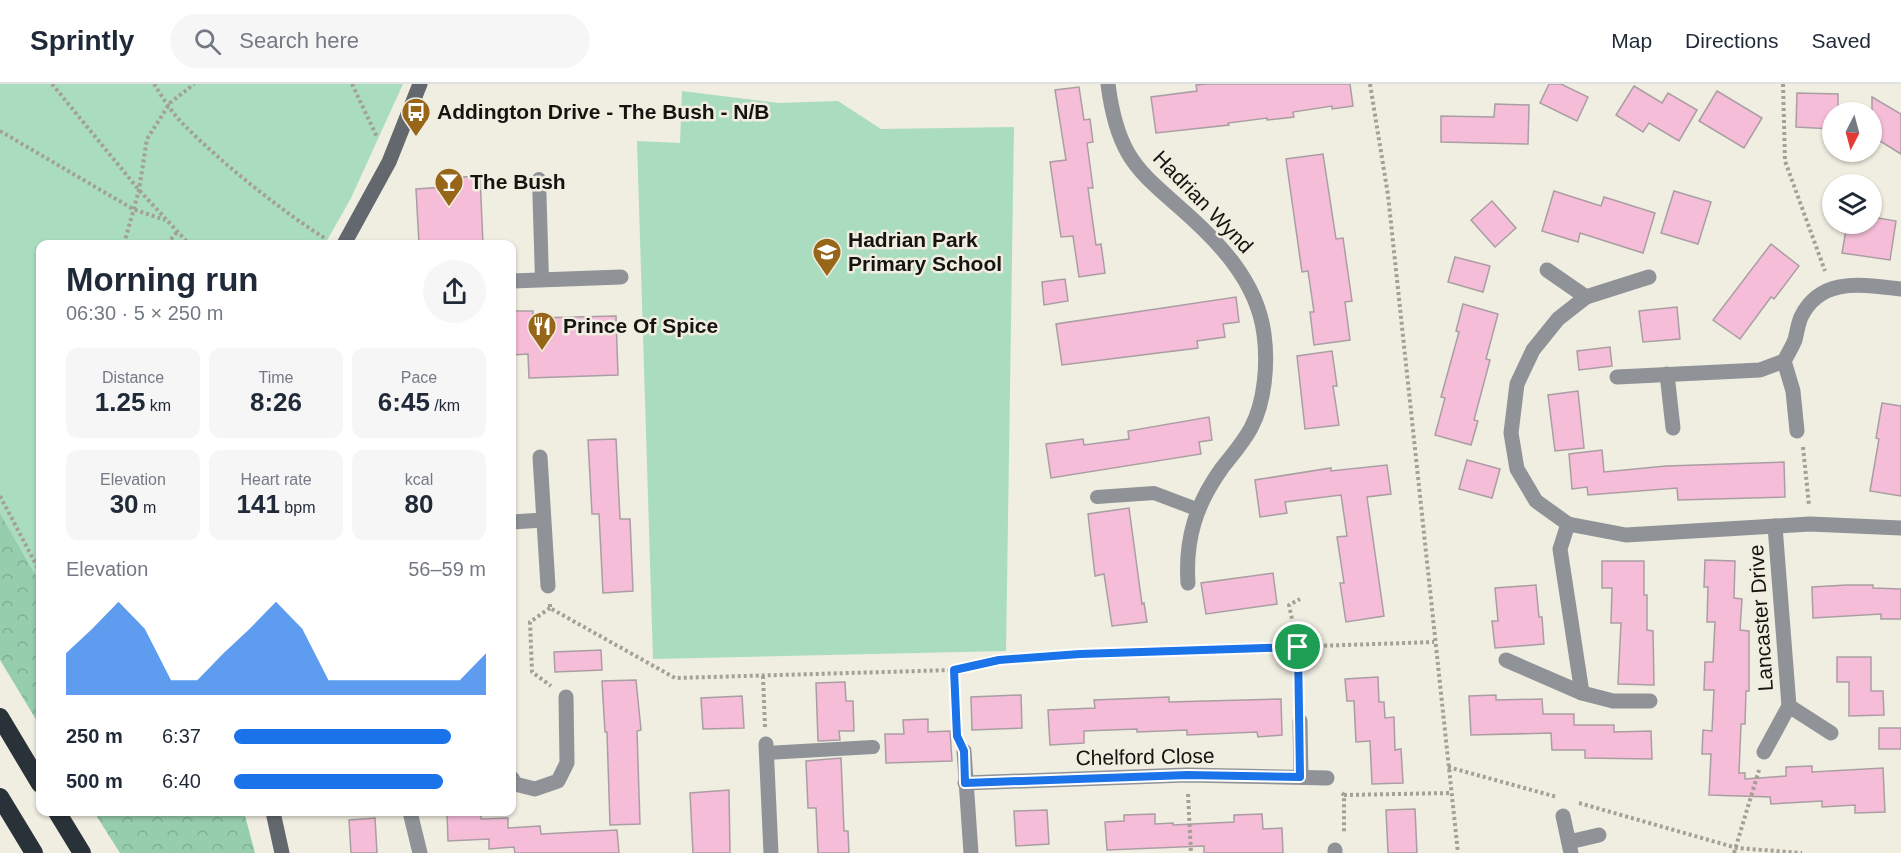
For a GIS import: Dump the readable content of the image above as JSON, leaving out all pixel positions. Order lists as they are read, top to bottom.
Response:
{
  "streets": {
    "street": ["Hadrian Wynd", "Lancaster Drive", "Chelford Close"]
  },
  "places": {
    "bus stop": ["Addington Drive - The Bush - N/B"],
    "bar": ["The Bush"],
    "school or university": ["Hadrian Park Primary School"],
    "restaurant": ["Prince Of Spice"]
  },
  "north": "bottom",
  "page": {
    "header": "Sprintly",
    "search": "Search here",
    "nav": ["Map", "Directions", "Saved"],
    "heading": ["Morning run", "06:30 · 5 × 250 m"],
    "stats": [
      ["Distance", "1.25 km"],
      ["Time", "8:26"],
      ["Pace", "6:45 /km"],
      ["Elevation", "30 m"],
      ["Heart rate", "141 bpm"],
      ["kcal", "80"]
    ],
    "chart": ["Elevation", "56–59 m"],
    "list": [
      {
        "name": "250 m",
        "note": "6:37"
      },
      {
        "name": "500 m",
        "note": "6:40"
      }
    ]
  }
}
